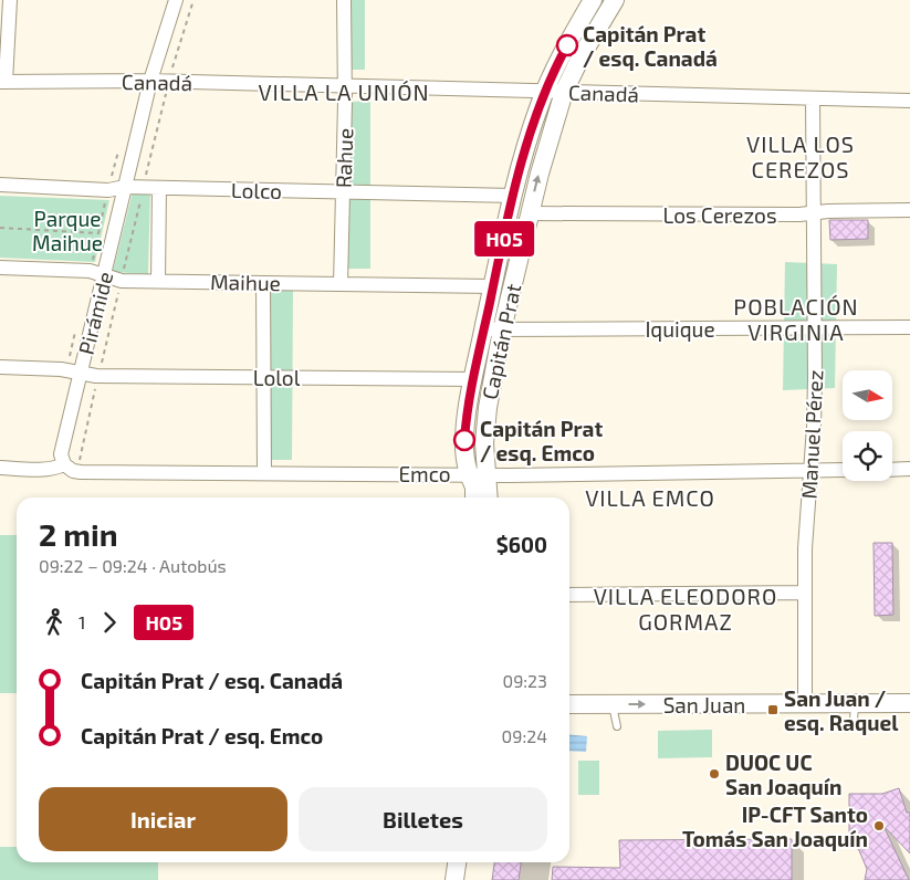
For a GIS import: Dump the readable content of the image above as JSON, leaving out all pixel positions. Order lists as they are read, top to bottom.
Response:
{
  "streets": {
    "street": [
      "Canadá",
      "Rahue",
      "Lolco",
      "Los Cerezos",
      "Maihue",
      "Pirámide",
      "Iquique",
      "Capitán Prat",
      "Lolol",
      "Manuel Pérez",
      "Emco",
      "San Juan"
    ]
  },
  "crossings": [
    ["Canadá", "Rahue"],
    ["Canadá", "Pirámide"],
    ["Canadá", "Capitán Prat"],
    ["Canadá", "Manuel Pérez"],
    ["Rahue", "Lolco"],
    ["Rahue", "Maihue"],
    ["Lolco", "Pirámide"],
    ["Lolco", "Capitán Prat"],
    ["Los Cerezos", "Capitán Prat"],
    ["Los Cerezos", "Manuel Pérez"],
    ["Maihue", "Pirámide"],
    ["Maihue", "Capitán Prat"],
    ["Pirámide", "Lolol"],
    ["Pirámide", "Emco"],
    ["Iquique", "Capitán Prat"],
    ["Iquique", "Manuel Pérez"],
    ["Capitán Prat", "Lolol"],
    ["Capitán Prat", "Emco"],
    ["Manuel Pérez", "Emco"],
    ["Manuel Pérez", "San Juan"]
  ],
  "districts": [
    "VILLA LA UNIÓN",
    "VILLA LOS CEREZOS",
    "POBLACIÓN VIRGINIA",
    "VILLA EMCO",
    "VILLA ELEODORO GORMAZ"
  ],
  "parks": ["Parque Maihue"],
  "places": {
    "other": [
      "Capitán Prat / esq. Canadá",
      "Capitán Prat / esq. Emco",
      "DUOC UC San Joaquín",
      "IP-CFT Santo Tomás San Joaquín"
    ],
    "transit": ["San Juan / esq. Raquel"]
  },
  "lines": ["bus line H05"],
  "north": "right",
  "page": {
    "on_map": "H05",
    "heading": ["2 min", "09:22 – 09:24 · Autobús", "$600"],
    "legs": ["1", "H05"],
    "list": [
      {
        "name": "Capitán Prat / esq. Canadá",
        "value": "09:23"
      },
      {
        "name": "Capitán Prat / esq. Emco",
        "value": "09:24"
      }
    ],
    "buttons": ["Iniciar", "Billetes"]
  }
}
